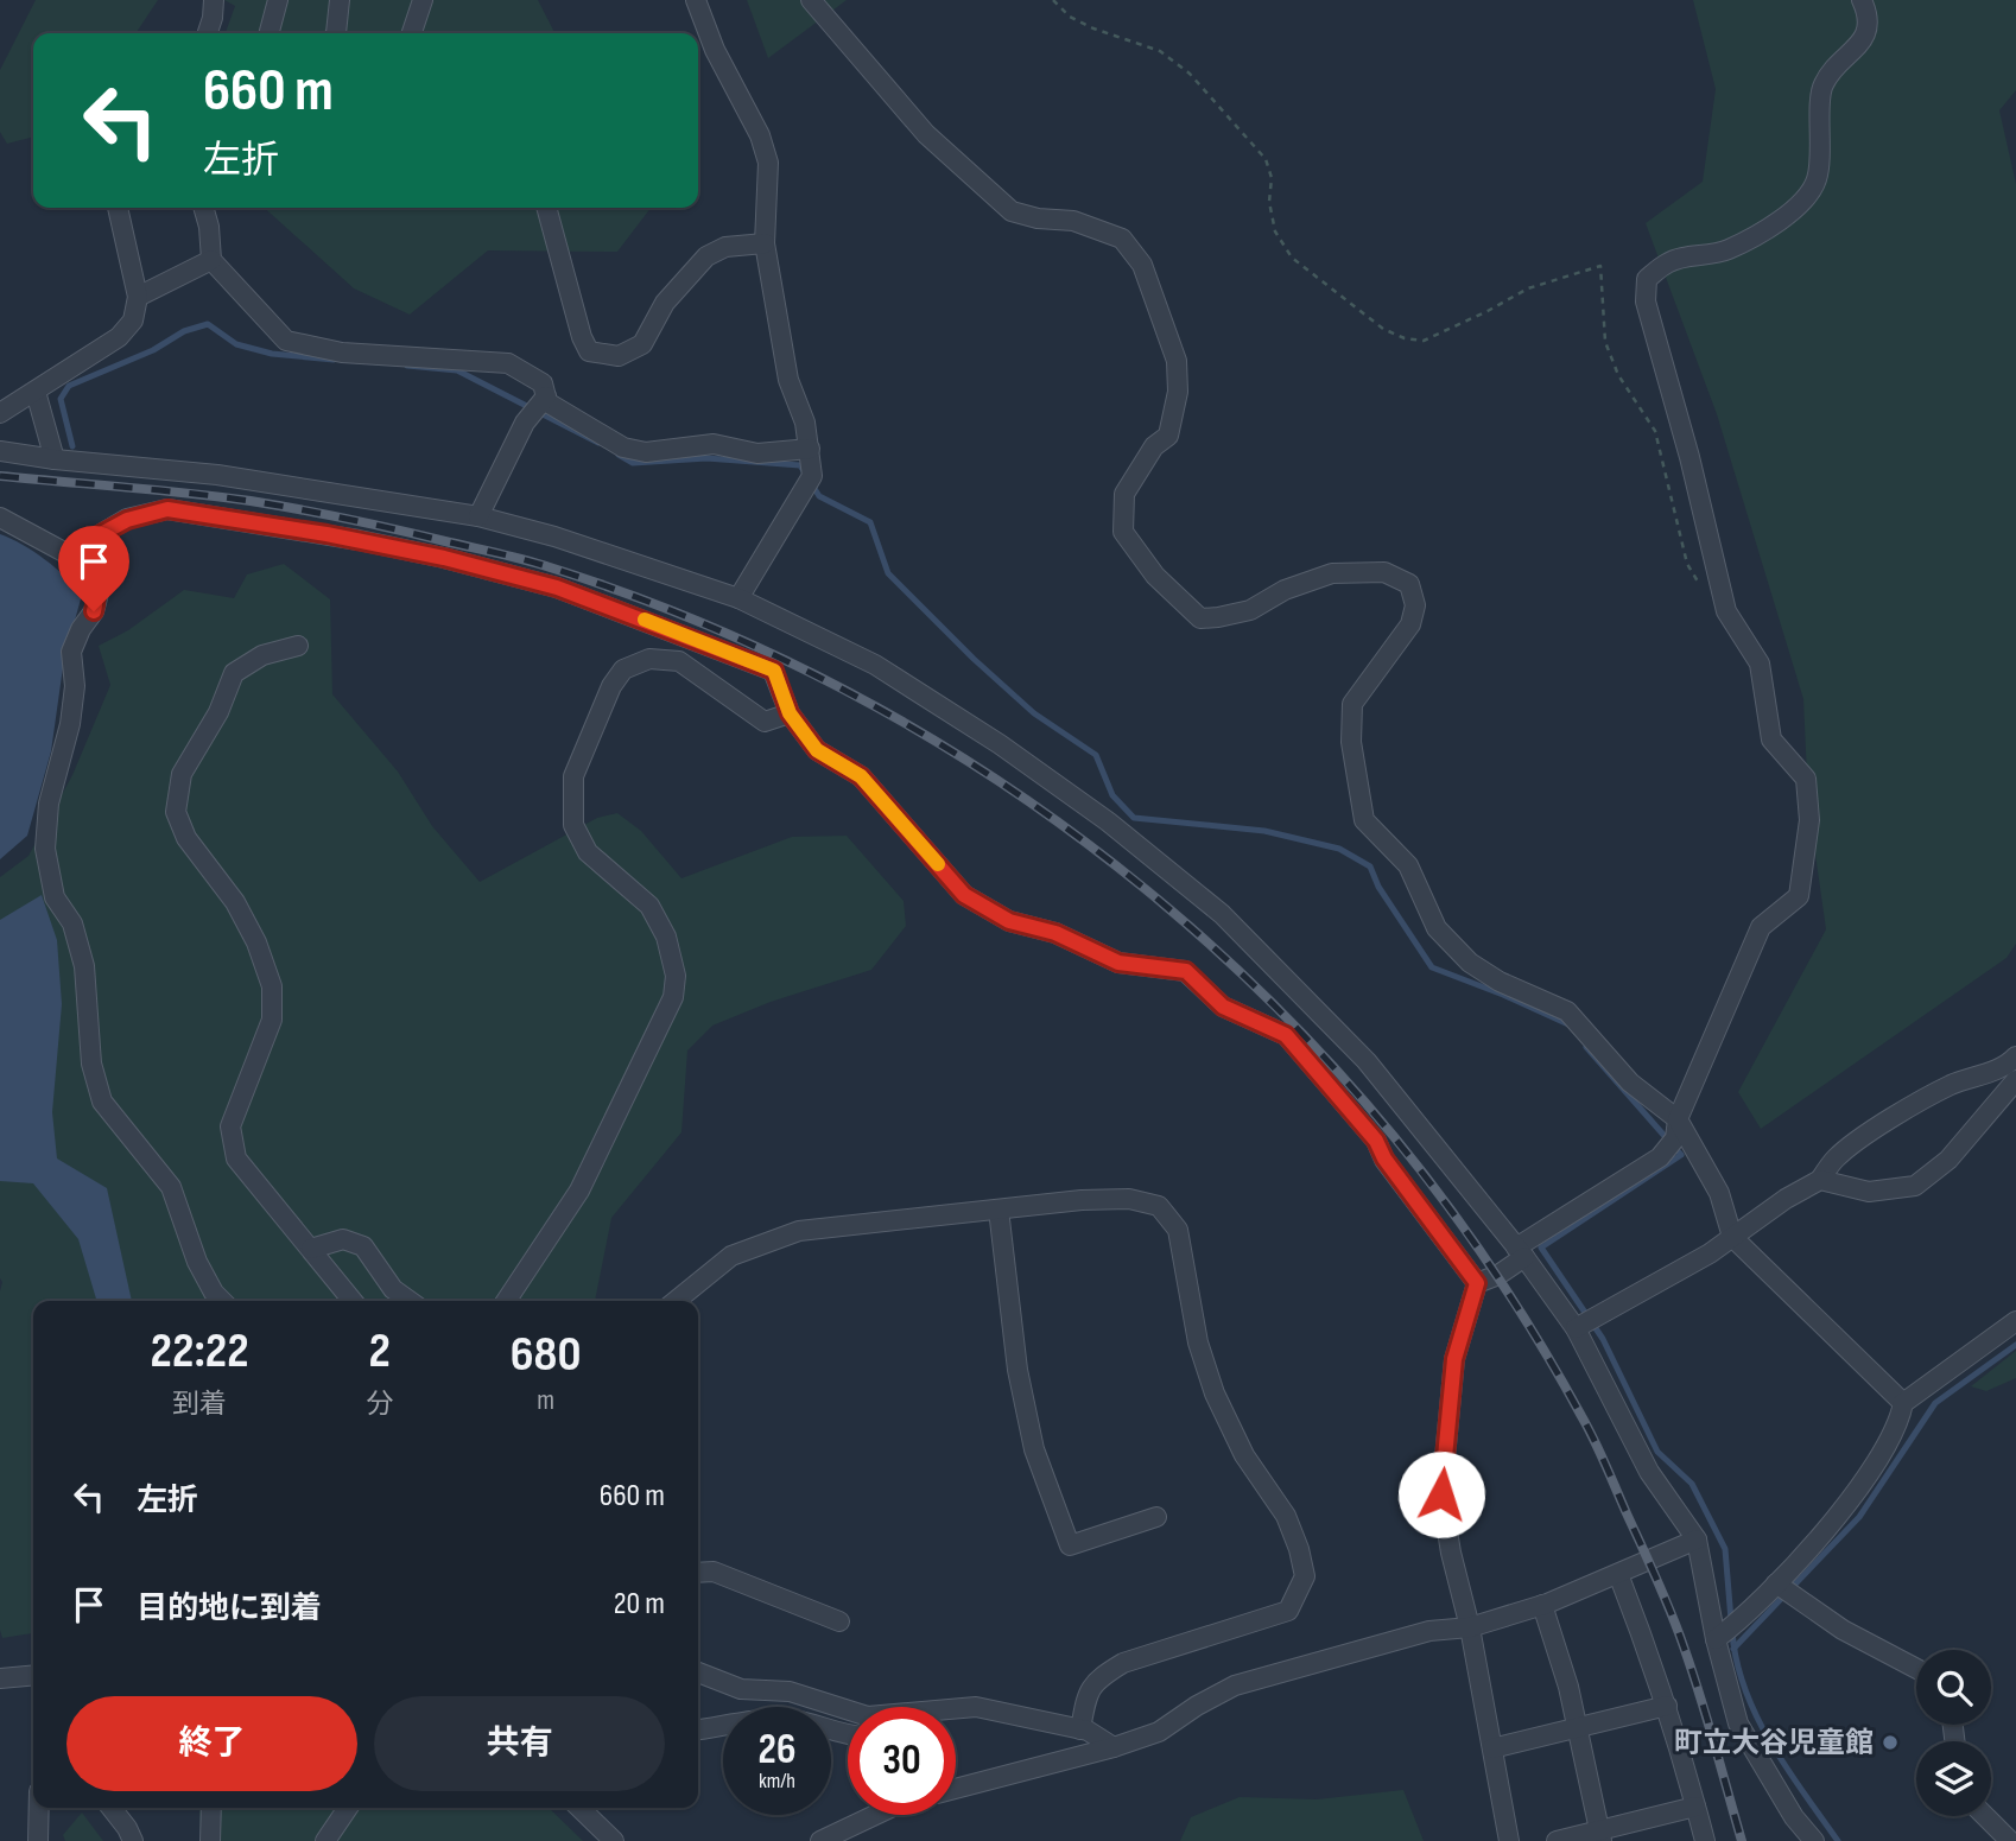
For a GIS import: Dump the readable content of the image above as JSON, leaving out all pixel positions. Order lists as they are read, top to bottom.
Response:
{
  "places": ["町立大谷児童館"],
  "page": {
    "turn": ["660 m", "左折"],
    "eta": [
      "22:22",
      "到着",
      "2",
      "分",
      "680",
      "m"
    ],
    "list": [
      {
        "name": "左折",
        "value": "660 m"
      },
      {
        "name": "目的地に到着",
        "value": "20 m"
      }
    ],
    "buttons": ["終了", "共有"],
    "speed": "26 km/h",
    "limit": "30"
  }
}
